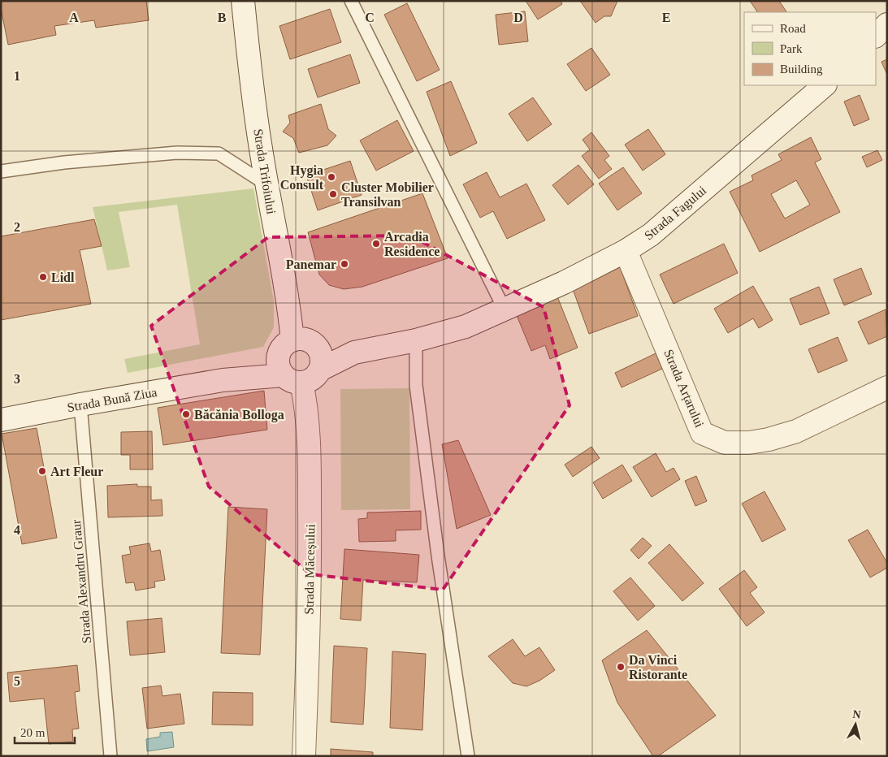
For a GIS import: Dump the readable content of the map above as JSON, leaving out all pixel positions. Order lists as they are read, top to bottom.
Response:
{
  "streets": {
    "main road": [
      "Strada Trifoiului",
      "Strada Fagului",
      "Strada Arțarului",
      "Strada Bună Ziua",
      "Strada Măceșului"
    ],
    "lane": ["Strada Alexandru Graur"]
  },
  "crossings": [
    ["Strada Trifoiului", "Strada Fagului"],
    ["Strada Trifoiului", "Strada Bună Ziua"],
    ["Strada Trifoiului", "Strada Măceșului"],
    ["Strada Fagului", "Strada Arțarului"],
    ["Strada Fagului", "Strada Bună Ziua"],
    ["Strada Fagului", "Strada Măceșului"],
    ["Strada Bună Ziua", "Strada Măceșului"],
    ["Strada Bună Ziua", "Strada Alexandru Graur"]
  ],
  "places": [
    "Hygia Consult",
    "Cluster Mobilier Transilvan",
    "Arcadia Residence",
    "Panemar",
    "Lidl",
    "Băcănia Bolloga",
    "Art Fleur",
    "Da Vinci Ristorante"
  ],
  "legend": ["Road", "Park", "Building"],
  "scale_bar": "20 m",
  "north": "top",
  "grid": {
    "columns": [
      "A",
      "B",
      "C",
      "D",
      "E"
    ],
    "rows": [
      "1",
      "2",
      "3",
      "4",
      "5"
    ]
  }
}
